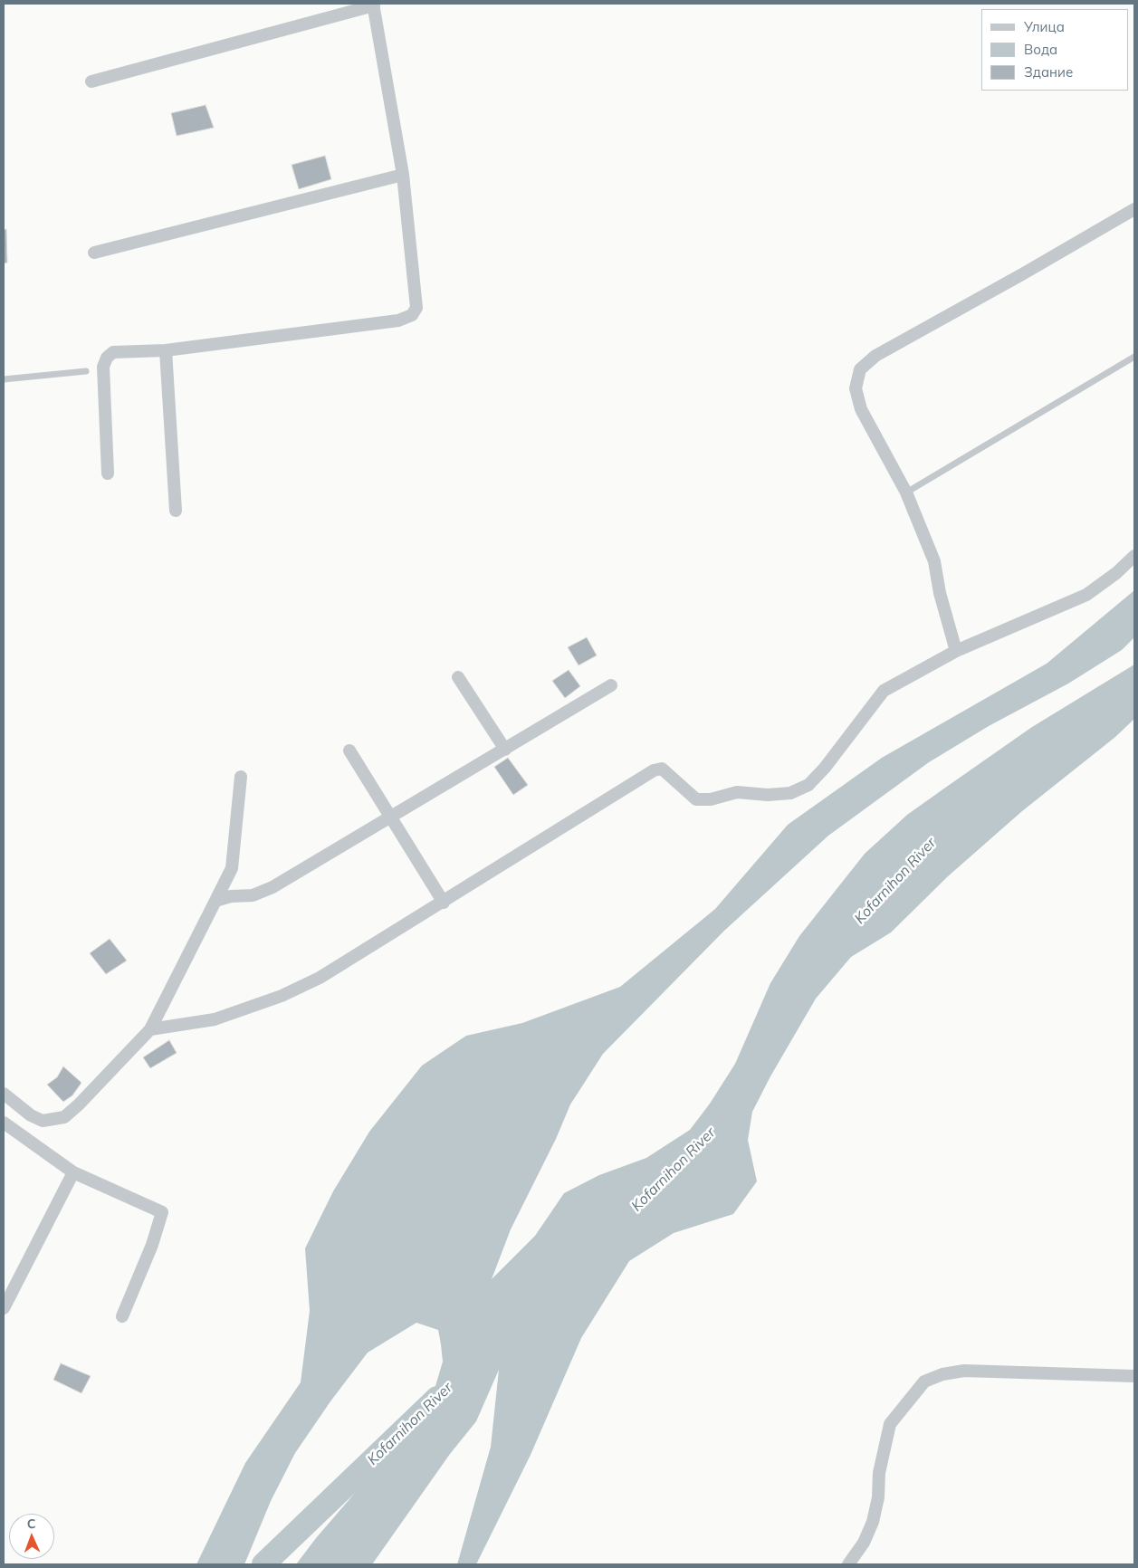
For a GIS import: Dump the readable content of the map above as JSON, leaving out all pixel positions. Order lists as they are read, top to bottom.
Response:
{
  "water": ["Kofarnihon River"],
  "legend": ["Улица", "Вода", "Здание"],
  "north": "top"
}
